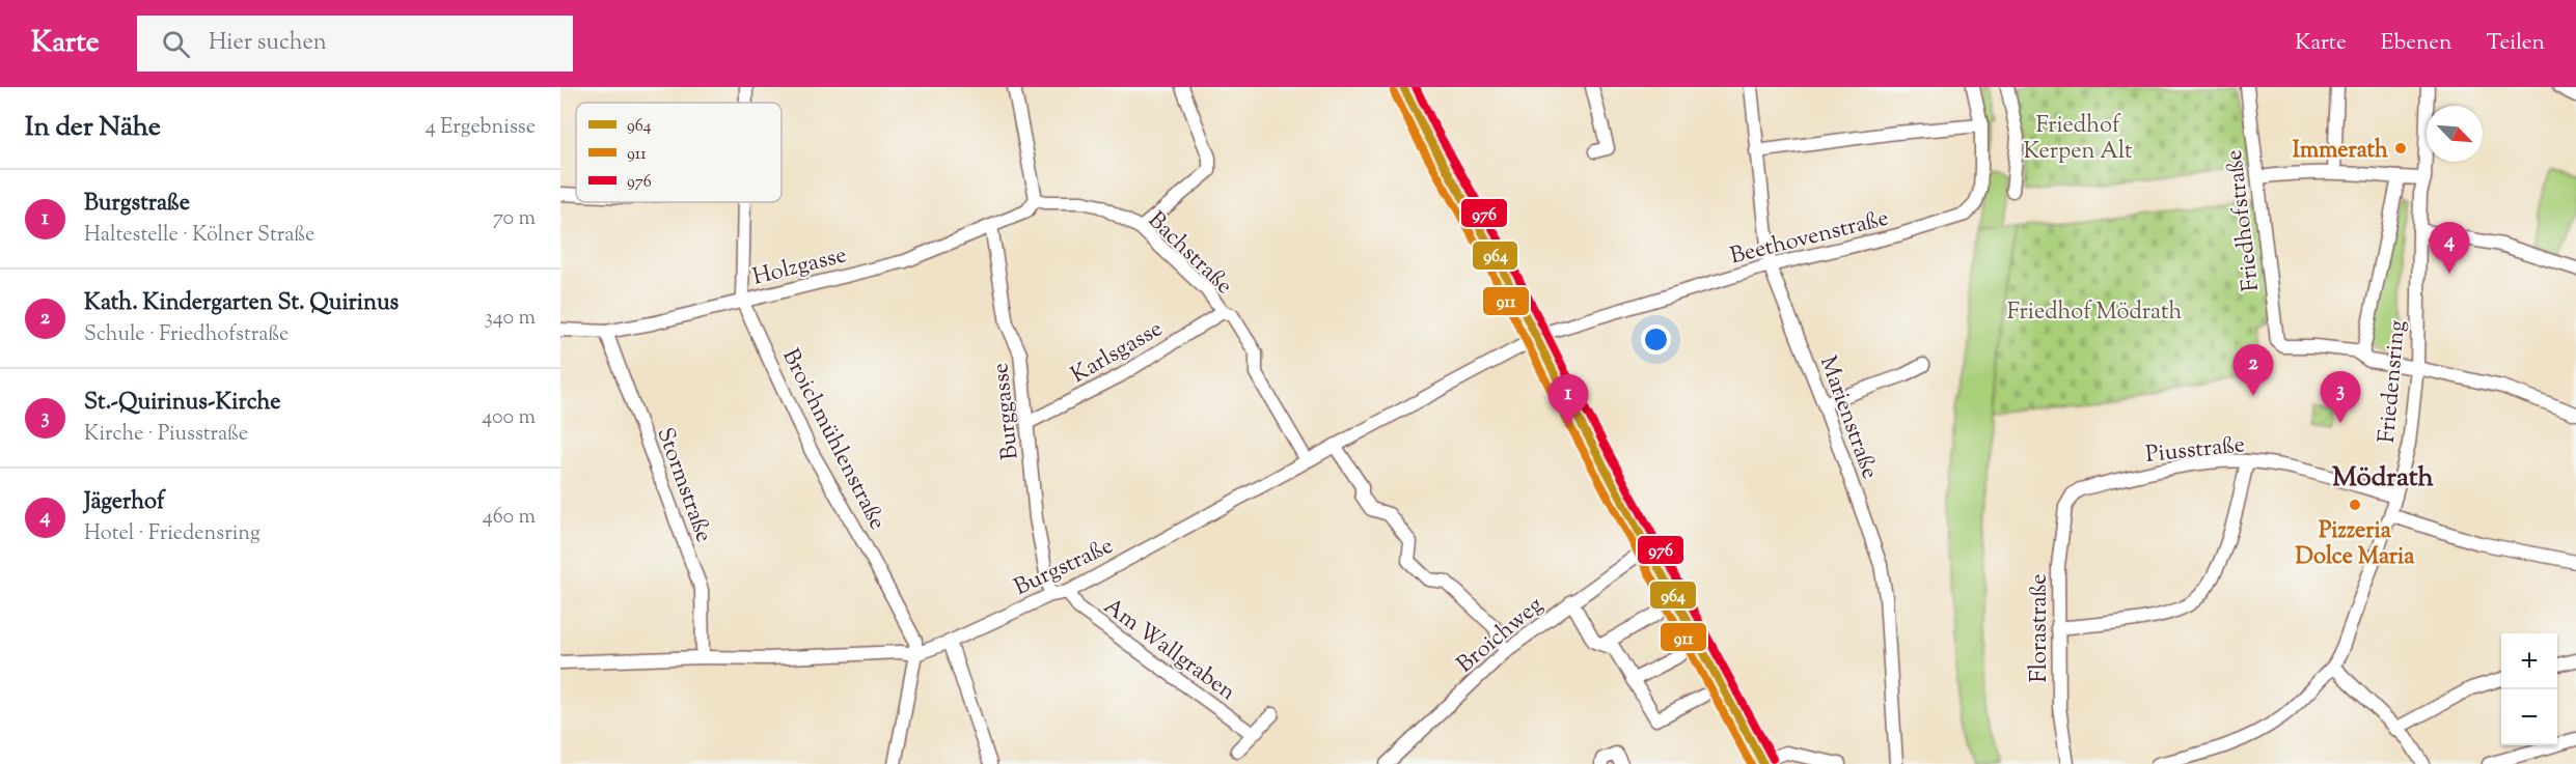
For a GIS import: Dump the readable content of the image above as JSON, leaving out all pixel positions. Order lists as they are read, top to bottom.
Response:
{
  "streets": {
    "street": [
      "Friedhofstraße",
      "Beethovenstraße",
      "Bachstraße",
      "Holzgasse",
      "Karlsgasse",
      "Friedensring",
      "Burggasse",
      "Marienstraße",
      "Broichmühlenstraße",
      "Piusstraße",
      "Stormstraße",
      "Burgstraße",
      "Florastraße",
      "Broichweg",
      "Am Wallgraben"
    ]
  },
  "crossings": [
    ["Friedhofstraße", "Friedensring"],
    ["Beethovenstraße", "Marienstraße"],
    ["Beethovenstraße", "Burgstraße"],
    ["Bachstraße", "Holzgasse"],
    ["Bachstraße", "Karlsgasse"],
    ["Bachstraße", "Burgstraße"],
    ["Holzgasse", "Burggasse"],
    ["Holzgasse", "Broichmühlenstraße"],
    ["Holzgasse", "Stormstraße"],
    ["Karlsgasse", "Burggasse"],
    ["Friedensring", "Piusstraße"],
    ["Burggasse", "Burgstraße"],
    ["Broichmühlenstraße", "Burgstraße"],
    ["Piusstraße", "Florastraße"],
    ["Stormstraße", "Burgstraße"],
    ["Burgstraße", "Am Wallgraben"]
  ],
  "districts": ["Mödrath"],
  "parks": ["Friedhof Kerpen Alt", "Friedhof Mödrath"],
  "places": ["Immerath", "Pizzeria Dolce Maria"],
  "lines": ["transit line 964", "transit line 976", "transit line 911"],
  "legend": ["964", "911", "976"],
  "north": "bottom right",
  "page": {
    "header": "Karte",
    "search": "Hier suchen",
    "nav": ["Karte", "Ebenen", "Teilen"],
    "heading": ["In der Nähe", "4 Ergebnisse"],
    "list": [
      {
        "mark": "1",
        "name": "Burgstraße",
        "note": "Haltestelle · Kölner Straße",
        "value": "70 m"
      },
      {
        "mark": "2",
        "name": "Kath. Kindergarten St. Quirinus",
        "note": "Schule · Friedhofstraße",
        "value": "340 m"
      },
      {
        "mark": "3",
        "name": "St.-Quirinus-Kirche",
        "note": "Kirche · Piusstraße",
        "value": "400 m"
      },
      {
        "mark": "4",
        "name": "Jägerhof",
        "note": "Hotel · Friedensring",
        "value": "460 m"
      }
    ],
    "pins": [
      "4",
      "2",
      "3",
      "1"
    ],
    "map_buttons": ["+", "−"]
  }
}
